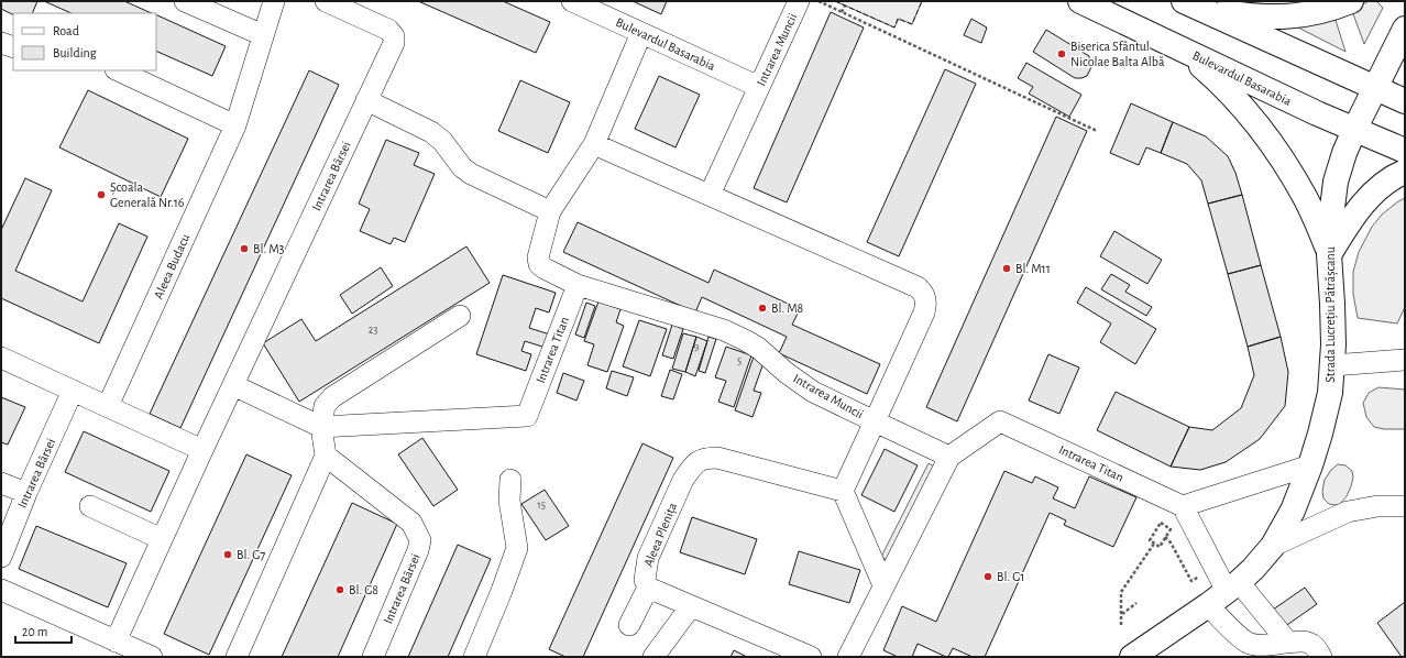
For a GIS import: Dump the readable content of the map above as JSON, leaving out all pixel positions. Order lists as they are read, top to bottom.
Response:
{
  "streets": {
    "main road": ["Bulevardul Basarabia", "Strada Lucrețiu Pătrășcanu"],
    "street": [
      "Intrarea Muncii",
      "Intrarea Bârsei",
      "Aleea Budacu",
      "Intrarea Titan",
      "Aleea Plenița"
    ]
  },
  "crossings": [
    ["Bulevardul Basarabia", "Intrarea Muncii"],
    ["Bulevardul Basarabia", "Strada Lucrețiu Pătrășcanu"],
    ["Intrarea Muncii", "Intrarea Titan"]
  ],
  "places": [
    "Biserica Sfântul Nicolae Balta Albă",
    "Școala Generală Nr.16",
    "Bl. M3",
    "Bl. M11",
    "Bl. M8",
    "Bl. G7",
    "Bl. G1",
    "Bl. G8"
  ],
  "house_numbers": [
    "23",
    "9",
    "5",
    "15"
  ],
  "legend": ["Road", "Building"],
  "scale_bar": "20 m"
}
